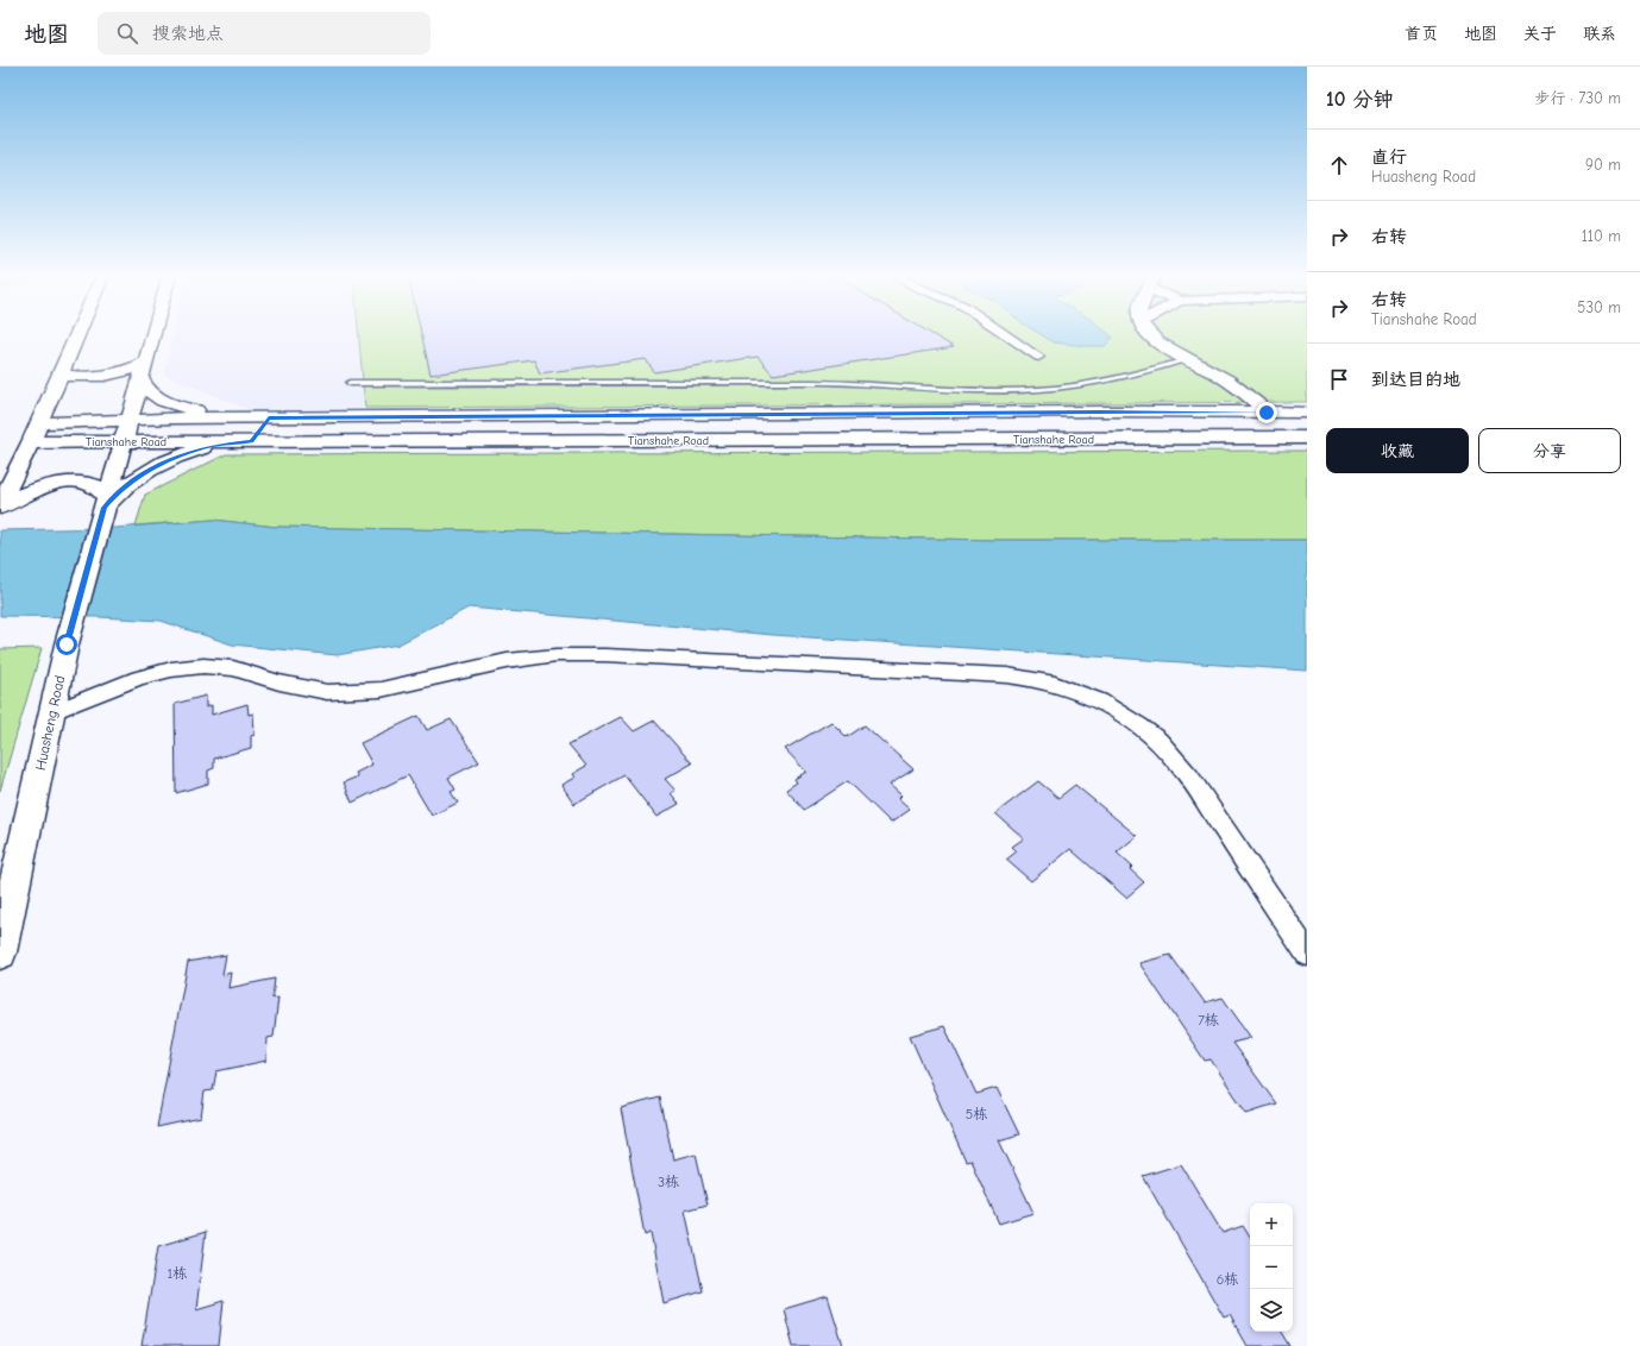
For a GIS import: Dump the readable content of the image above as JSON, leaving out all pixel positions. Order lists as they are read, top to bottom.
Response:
{
  "streets": {
    "main road": ["Tianshahe Road", "Huasheng Road"]
  },
  "crossings": [
    ["Tianshahe Road", "Huasheng Road"]
  ],
  "house_numbers": [
    "7栋",
    "5栋",
    "3栋",
    "1栋",
    "6栋"
  ],
  "page": {
    "header": "地图",
    "search": "搜索地点",
    "nav": [
      "首页",
      "地图",
      "关于",
      "联系"
    ],
    "heading": ["10 分钟", "步行 · 730 m"],
    "list": [
      ["直行", "Huasheng Road", "90 m"],
      ["右转", "110 m"],
      ["右转", "Tianshahe Road", "530 m"],
      "到达目的地"
    ],
    "buttons": ["收藏", "分享"],
    "map_buttons": ["+", "−"]
  }
}
